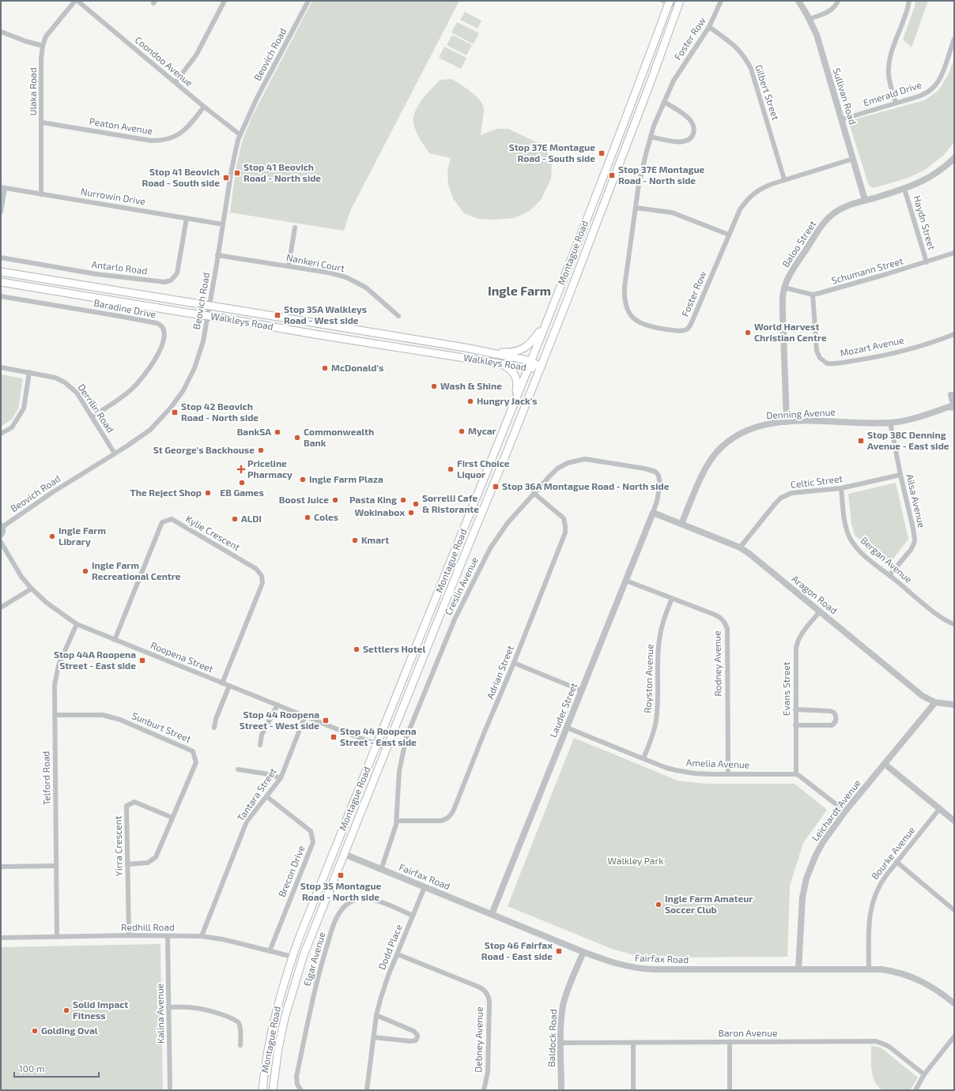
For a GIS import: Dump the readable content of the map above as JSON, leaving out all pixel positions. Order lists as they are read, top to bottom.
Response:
{
  "streets": {
    "main road": ["Montague Road", "Walkleys Road"],
    "street": [
      "Foster Row",
      "Beovich Road",
      "Coondoo Avenue",
      "Ulaka Road",
      "Gilbert Street",
      "Emerald Drive",
      "Sullivan Road",
      "Peaton Avenue",
      "Nurrowin Drive",
      "Haydn Street",
      "Baloo Street",
      "Nankeri Court",
      "Antarlo Road",
      "Schumann Street",
      "Baradine Drive",
      "Mozart Avenue",
      "Derrilin Road",
      "Denning Avenue",
      "Celtic Street",
      "Ailsa Avenue",
      "Kylie Crescent",
      "Bergan Avenue",
      "Creslin Avenue",
      "Aragon Road",
      "Roopena Street",
      "Rodney Avenue",
      "Adrian Street",
      "Royston Avenue",
      "Evans Street",
      "Lauder Street",
      "Sunburt Street",
      "Amelia Avenue",
      "Telford Road",
      "Tantara Street",
      "Leichardt Avenue",
      "Yirra Crescent",
      "Bourke Avenue",
      "Brecon Drive",
      "Fairfax Road",
      "Redhill Road",
      "Dodd Place",
      "Elgar Avenue",
      "Kalina Avenue",
      "Baron Avenue",
      "Baldock Road",
      "Debney Avenue"
    ]
  },
  "crossings": [
    ["Foster Row", "Gilbert Street"],
    ["Foster Row", "Sullivan Road"],
    ["Beovich Road", "Coondoo Avenue"],
    ["Beovich Road", "Nurrowin Drive"],
    ["Beovich Road", "Nankeri Court"],
    ["Beovich Road", "Derrilin Road"],
    ["Coondoo Avenue", "Peaton Avenue"],
    ["Ulaka Road", "Peaton Avenue"],
    ["Ulaka Road", "Nurrowin Drive"],
    ["Emerald Drive", "Sullivan Road"],
    ["Sullivan Road", "Baloo Street"],
    ["Nurrowin Drive", "Antarlo Road"],
    ["Haydn Street", "Baloo Street"],
    ["Haydn Street", "Schumann Street"],
    ["Baloo Street", "Schumann Street"],
    ["Baloo Street", "Denning Avenue"],
    ["Montague Road", "Walkleys Road"],
    ["Montague Road", "Roopena Street"],
    ["Montague Road", "Fairfax Road"],
    ["Montague Road", "Redhill Road"],
    ["Schumann Street", "Mozart Avenue"],
    ["Baradine Drive", "Derrilin Road"],
    ["Denning Avenue", "Ailsa Avenue"],
    ["Denning Avenue", "Aragon Road"],
    ["Celtic Street", "Ailsa Avenue"],
    ["Celtic Street", "Bergan Avenue"],
    ["Celtic Street", "Aragon Road"],
    ["Ailsa Avenue", "Bergan Avenue"],
    ["Kylie Crescent", "Roopena Street"],
    ["Creslin Avenue", "Aragon Road"],
    ["Creslin Avenue", "Adrian Street"],
    ["Creslin Avenue", "Lauder Street"],
    ["Creslin Avenue", "Fairfax Road"],
    ["Aragon Road", "Evans Street"],
    ["Aragon Road", "Lauder Street"],
    ["Aragon Road", "Leichardt Avenue"],
    ["Roopena Street", "Telford Road"],
    ["Roopena Street", "Tantara Street"],
    ["Rodney Avenue", "Royston Avenue"],
    ["Rodney Avenue", "Lauder Street"],
    ["Rodney Avenue", "Amelia Avenue"],
    ["Royston Avenue", "Amelia Avenue"],
    ["Evans Street", "Amelia Avenue"],
    ["Lauder Street", "Amelia Avenue"],
    ["Lauder Street", "Fairfax Road"],
    ["Sunburt Street", "Telford Road"],
    ["Sunburt Street", "Yirra Crescent"],
    ["Telford Road", "Redhill Road"],
    ["Tantara Street", "Brecon Drive"],
    ["Tantara Street", "Redhill Road"],
    ["Leichardt Avenue", "Fairfax Road"],
    ["Yirra Crescent", "Redhill Road"],
    ["Bourke Avenue", "Fairfax Road"],
    ["Brecon Drive", "Redhill Road"],
    ["Fairfax Road", "Dodd Place"],
    ["Fairfax Road", "Baldock Road"],
    ["Redhill Road", "Kalina Avenue"],
    ["Dodd Place", "Elgar Avenue"],
    ["Dodd Place", "Debney Avenue"],
    ["Baron Avenue", "Baldock Road"]
  ],
  "districts": ["Ingle Farm"],
  "parks": ["Walkley Park"],
  "places": {
    "transit": [
      "Stop 37E Montague Road - South side",
      "Stop 41 Beovich Road - North side",
      "Stop 37E Montague Road - North side",
      "Stop 41 Beovich Road - South side",
      "Stop 35A Walkleys Road - West side",
      "Stop 42 Beovich Road - North side",
      "Stop 38C Denning Avenue - East side",
      "Stop 36A Montague Road - North side",
      "Stop 44A Roopena Street - East side",
      "Stop 44 Roopena Street - West side",
      "Stop 44 Roopena Street - East side",
      "Stop 35 Montague Road - North side",
      "Stop 46 Fairfax Road - East side"
    ],
    "other": [
      "World Harvest Christian Centre",
      "McDonald's",
      "Wash & Shine",
      "Hungry Jack's",
      "Mycar",
      "BankSA",
      "Commonwealth Bank",
      "St George's Backhouse",
      "First Choice Liquor",
      "Ingle Farm Plaza",
      "EB Games",
      "The Reject Shop",
      "Boost Juice",
      "Pasta King",
      "Sorrelli Cafe & Ristorante",
      "Wokinabox",
      "Coles",
      "ALDI",
      "Ingle Farm Library",
      "Kmart",
      "Ingle Farm Recreational Centre",
      "Settlers Hotel",
      "Ingle Farm Amateur Soccer Club",
      "Solid Impact Fitness",
      "Golding Oval"
    ],
    "health": ["Priceline Pharmacy"]
  },
  "scale_bar": "100 m"
}
